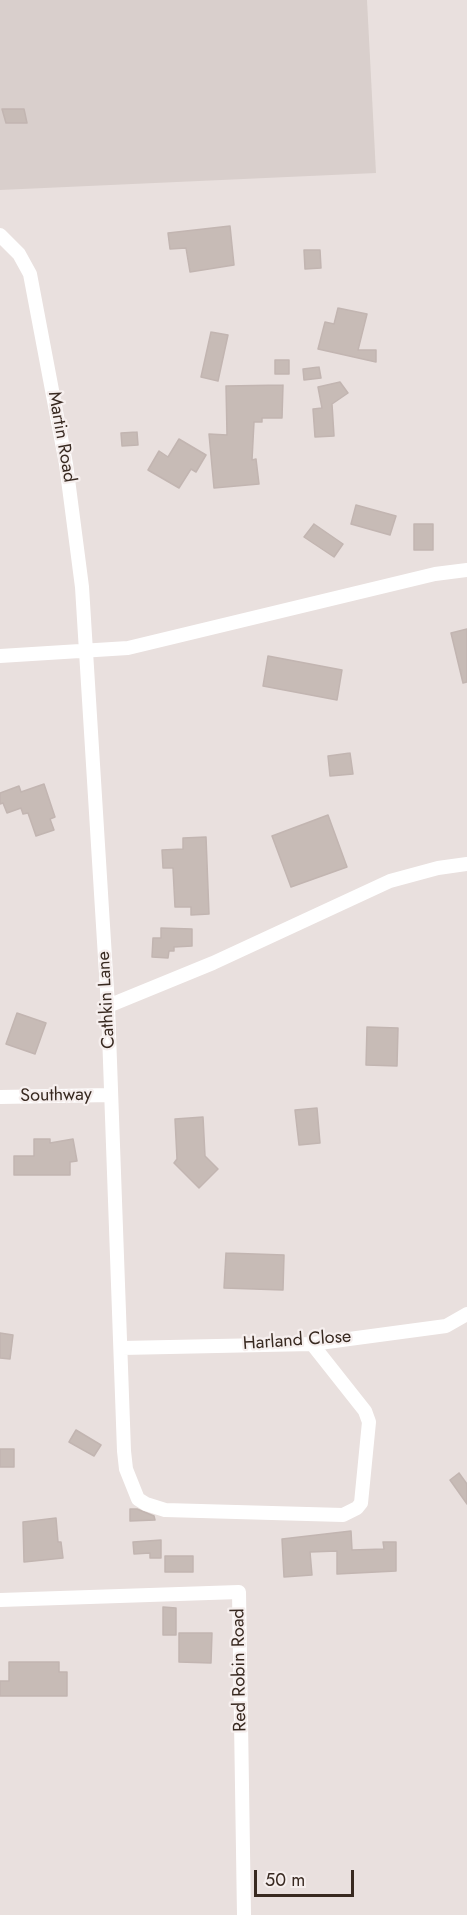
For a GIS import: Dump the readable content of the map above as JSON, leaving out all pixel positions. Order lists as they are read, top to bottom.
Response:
{
  "streets": {
    "street": [
      "Martin Road",
      "Cathkin Lane",
      "Southway",
      "Harland Close",
      "Red Robin Road"
    ]
  },
  "crossings": [
    ["Martin Road", "Cathkin Lane"],
    ["Cathkin Lane", "Southway"],
    ["Cathkin Lane", "Harland Close"]
  ],
  "scale_bar": "50 m"
}
